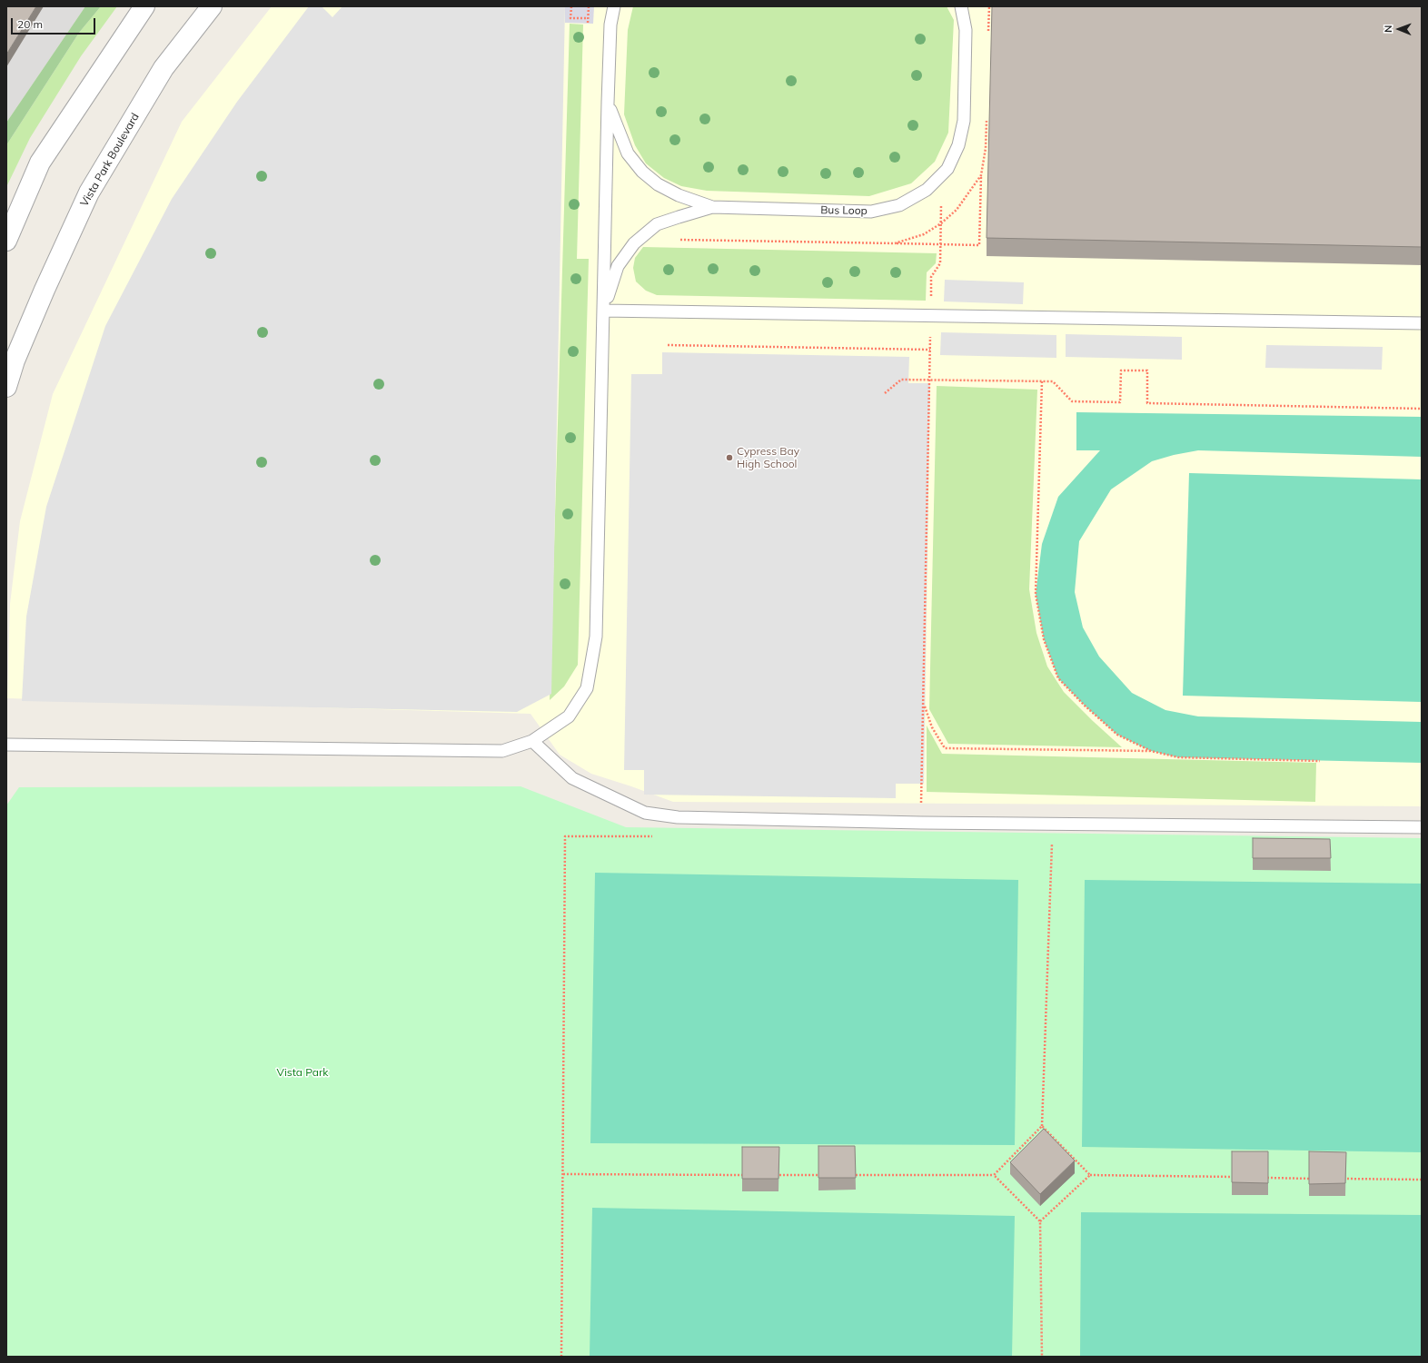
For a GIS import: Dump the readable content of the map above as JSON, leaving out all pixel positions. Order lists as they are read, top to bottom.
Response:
{
  "streets": {
    "street": ["Vista Park Boulevard"],
    "lane": ["Bus Loop"]
  },
  "parks": ["Vista Park"],
  "places": ["Cypress Bay High School"],
  "scale_bar": "20 m",
  "north": "left"
}
